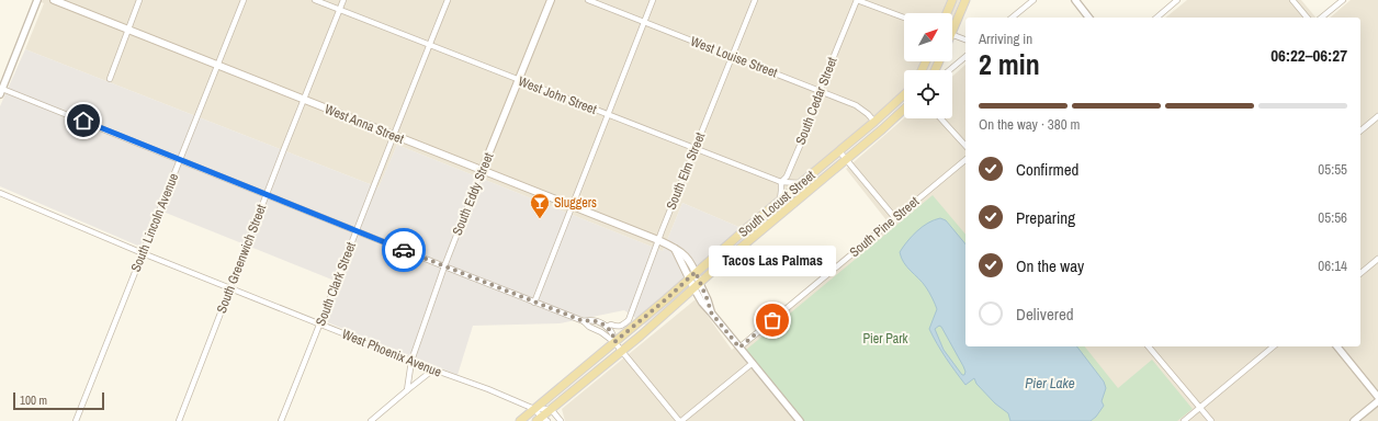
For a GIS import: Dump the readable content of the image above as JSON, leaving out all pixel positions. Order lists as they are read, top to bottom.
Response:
{
  "streets": {
    "main road": ["West Anna Street", "South Eddy Street", "South Locust Street"],
    "street": [
      "West Louise Street",
      "West John Street",
      "South Cedar Street",
      "South Elm Street",
      "South Lincoln Avenue",
      "South Pine Street",
      "South Greenwich Street",
      "South Clark Street",
      "West Phoenix Avenue"
    ]
  },
  "crossings": [
    ["West Louise Street", "South Cedar Street"],
    ["West Louise Street", "South Elm Street"],
    ["West Louise Street", "South Locust Street"],
    ["West John Street", "South Cedar Street"],
    ["West John Street", "South Elm Street"],
    ["West John Street", "South Eddy Street"],
    ["West John Street", "South Locust Street"],
    ["West John Street", "South Greenwich Street"],
    ["West John Street", "South Clark Street"],
    ["South Cedar Street", "South Locust Street"],
    ["West Anna Street", "South Elm Street"],
    ["West Anna Street", "South Eddy Street"],
    ["West Anna Street", "South Locust Street"],
    ["West Anna Street", "South Lincoln Avenue"],
    ["West Anna Street", "South Greenwich Street"],
    ["West Anna Street", "South Clark Street"],
    ["South Eddy Street", "West Phoenix Avenue"],
    ["South Locust Street", "West Phoenix Avenue"],
    ["South Lincoln Avenue", "West Phoenix Avenue"],
    ["South Greenwich Street", "West Phoenix Avenue"],
    ["South Clark Street", "West Phoenix Avenue"]
  ],
  "water": ["Pier Lake"],
  "parks": ["Pier Park"],
  "places": {
    "bar": ["Sluggers"],
    "other": ["Tacos Las Palmas"]
  },
  "scale_bar": "100 m",
  "north": "top right",
  "page": {
    "heading": ["2 min", "Arriving in", "06:22–06:27"],
    "bar": "On the way · 380 m",
    "list": [
      ["Confirmed", "05:55"],
      ["Preparing", "05:56"],
      ["On the way", "06:14"],
      "Delivered"
    ],
    "bubble": "Tacos Las Palmas",
    "scale": "100 m"
  }
}
